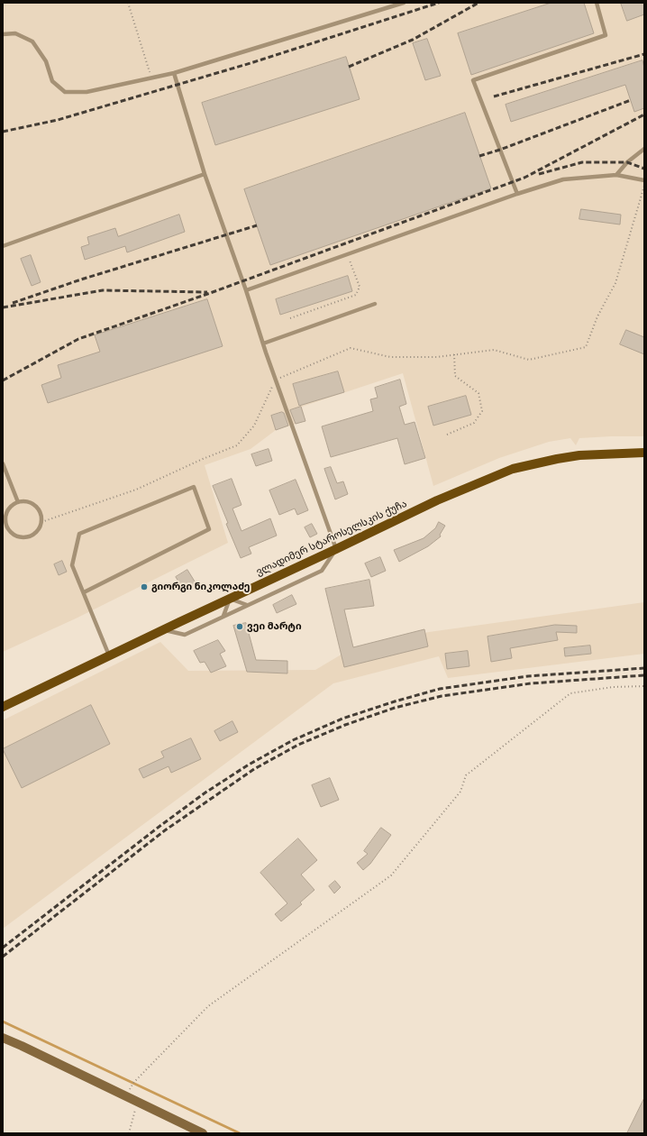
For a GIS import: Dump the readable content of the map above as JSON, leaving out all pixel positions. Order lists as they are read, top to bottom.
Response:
{
  "streets": {
    "main road": ["ვლადიმერ სტაროსელსკის ქუჩა"]
  },
  "places": ["გიორგი ნიკოლაძე", "ვეი მარტი"]
}
